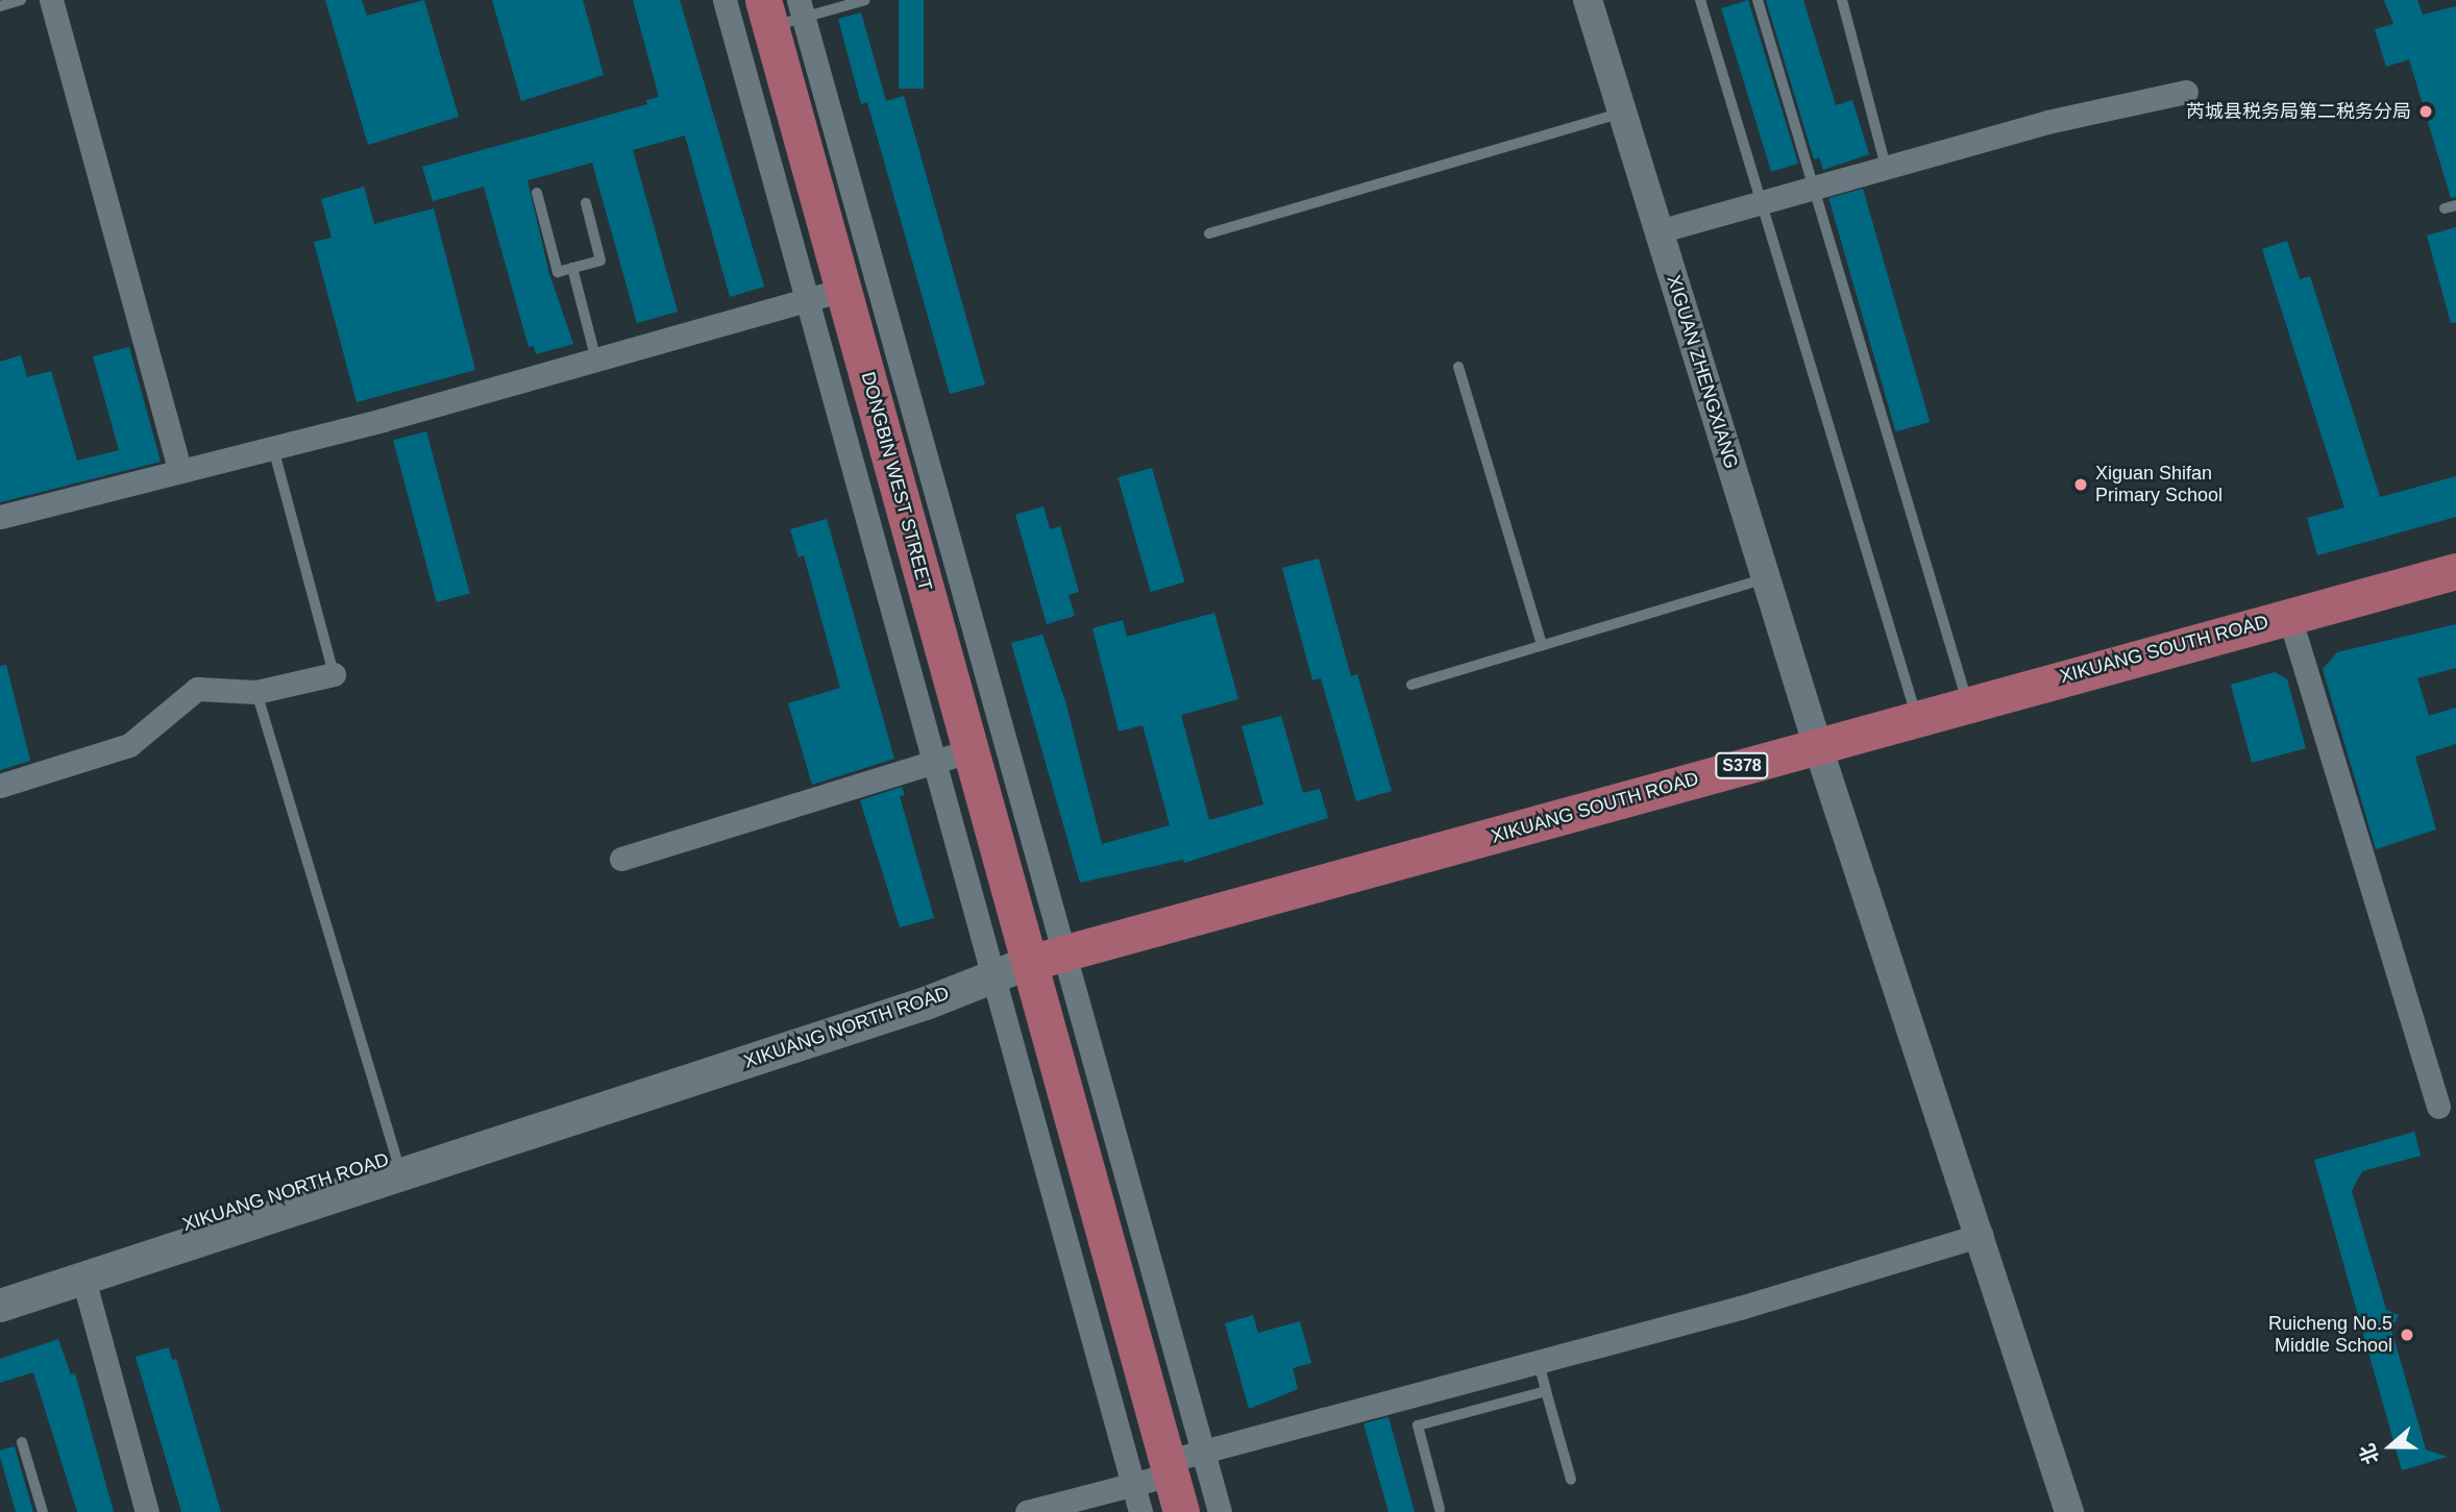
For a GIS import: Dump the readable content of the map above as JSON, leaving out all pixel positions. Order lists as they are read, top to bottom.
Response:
{
  "streets": {
    "main road": [
      "DONGBIN WEST STREET",
      "XIKUANG SOUTH ROAD",
      "S378",
      "XIKUANG NORTH ROAD"
    ],
    "street": ["XIGUAN ZHENGXIANG"]
  },
  "crossings": [
    ["XIGUAN ZHENGXIANG", "XIKUANG SOUTH ROAD"],
    ["DONGBIN WEST STREET", "XIKUANG SOUTH ROAD"]
  ],
  "places": ["芮城县税务局第二税务分局", "Xiguan Shifan Primary School", "Ruicheng No.5 Middle School"],
  "north": "left"
}
